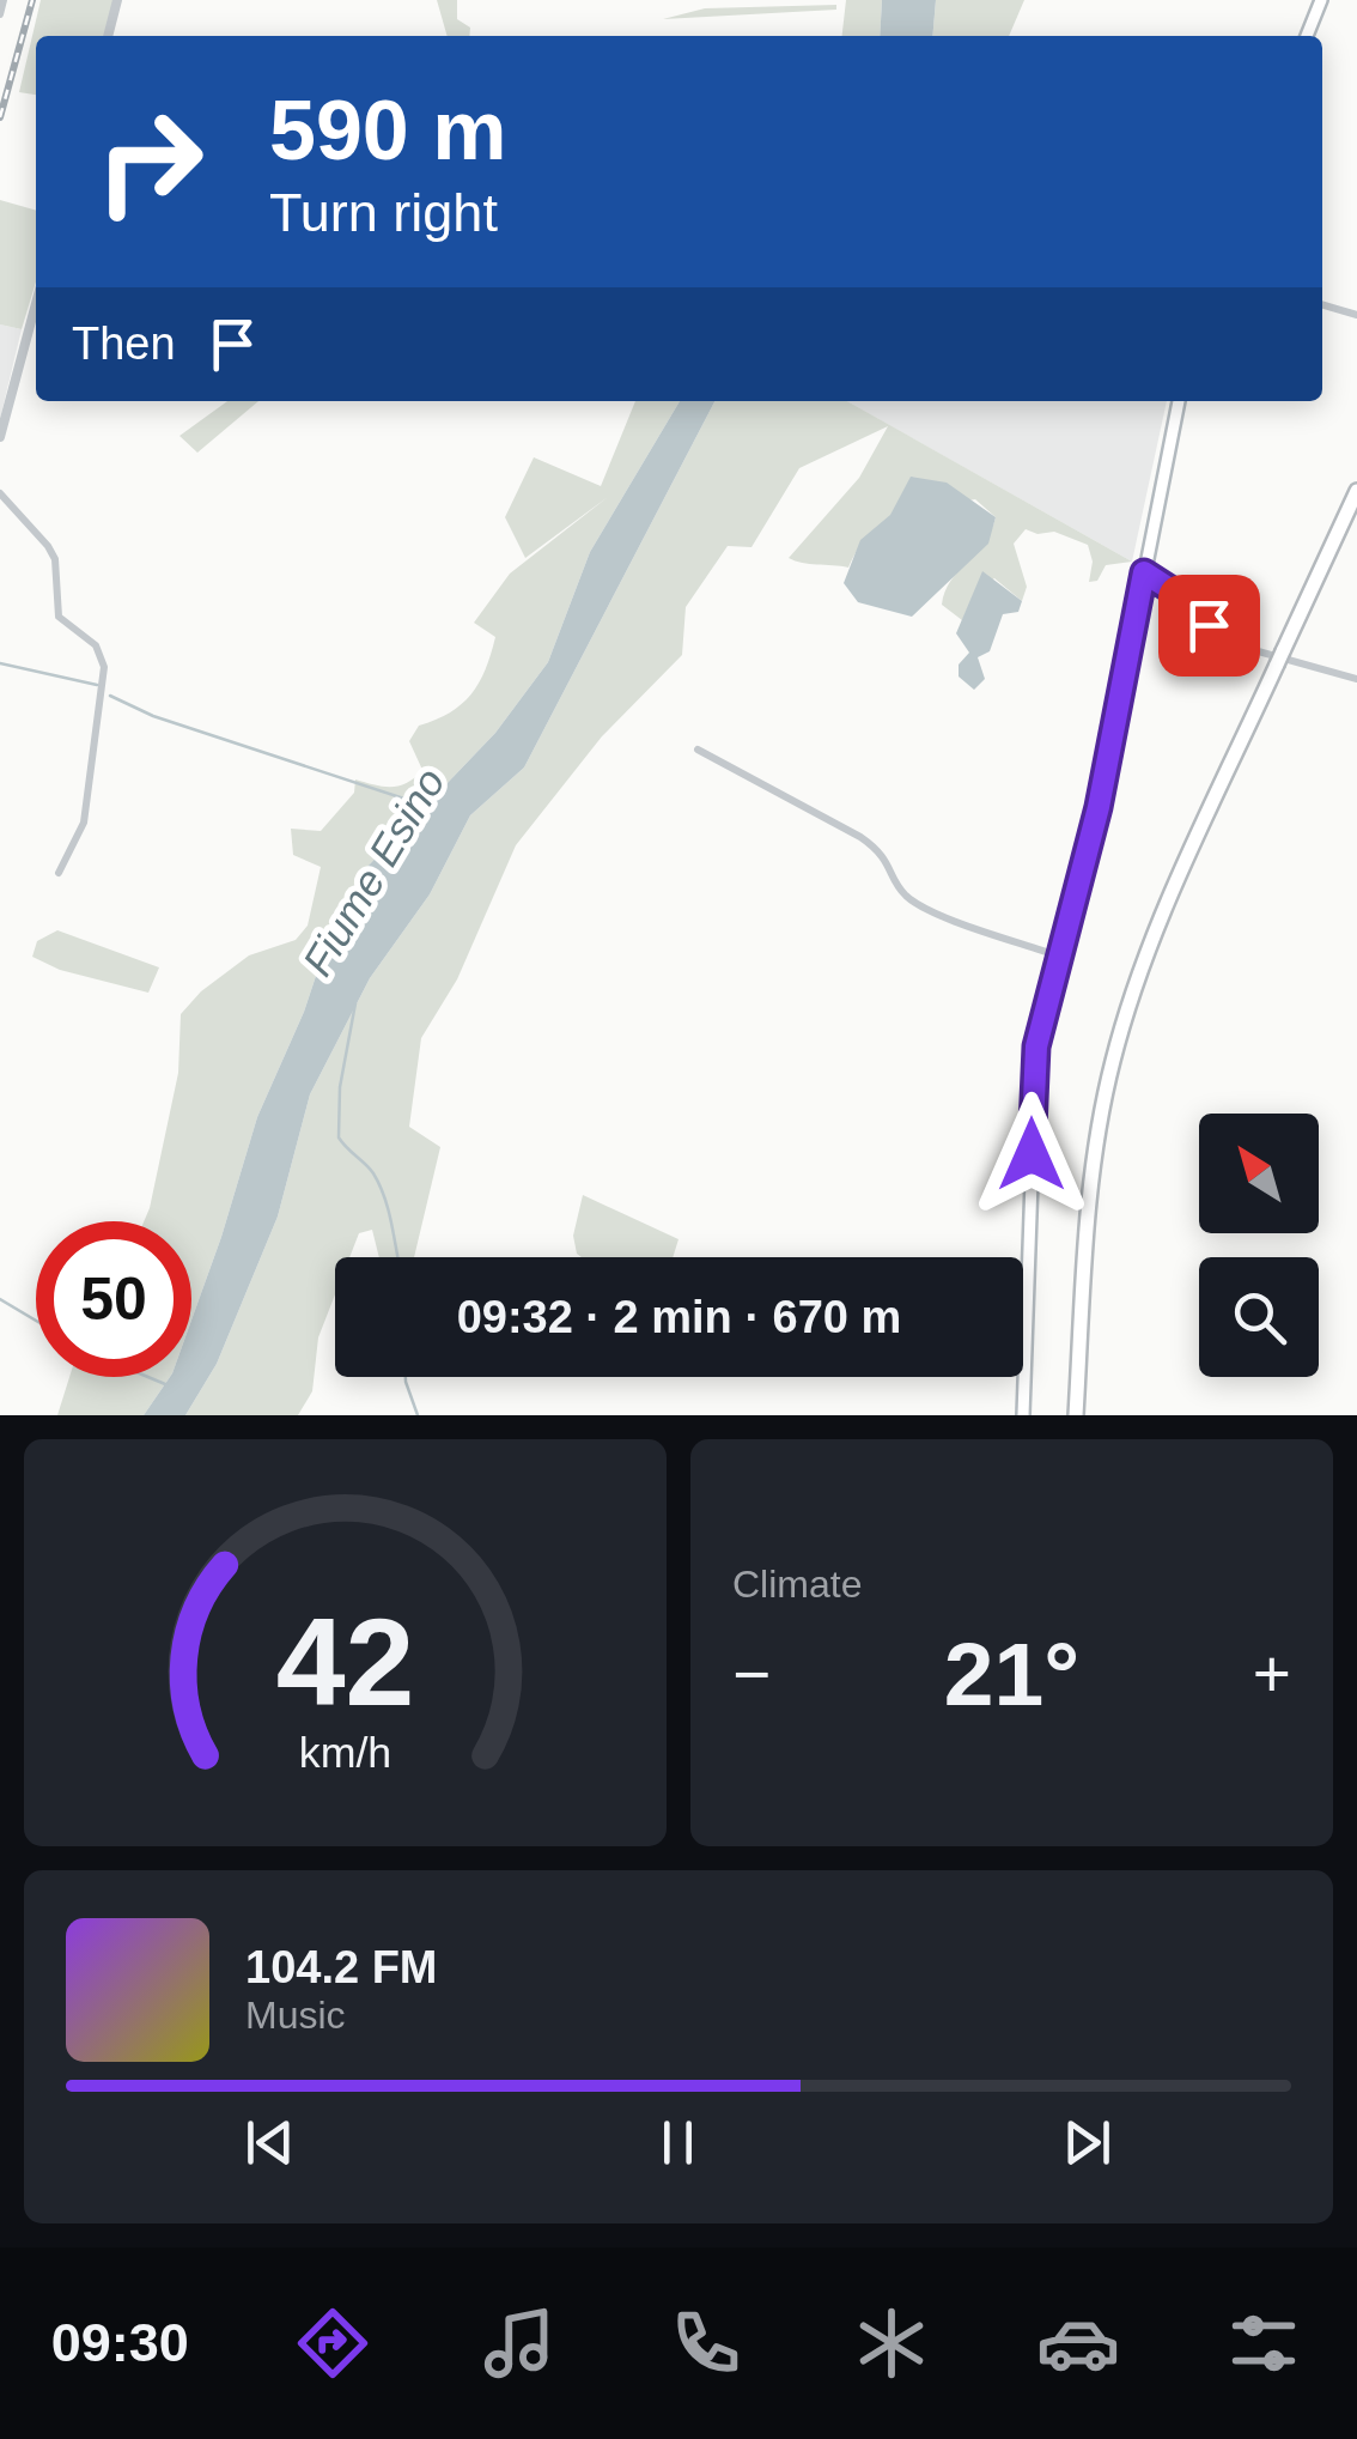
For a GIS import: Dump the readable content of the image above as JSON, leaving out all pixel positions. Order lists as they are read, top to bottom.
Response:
{
  "water": ["Fiume Esino"],
  "north": "top left",
  "page": {
    "turn": ["590 m", "Turn right"],
    "then": "Then",
    "limit": "50",
    "trip": "09:32 · 2 min · 670 m",
    "tile": "Climate",
    "heat": ["−", "21°", "+"],
    "song": ["104.2 FM", "Music"],
    "tabs": "09:30",
    "gauge": ["42", "km/h"]
  }
}
